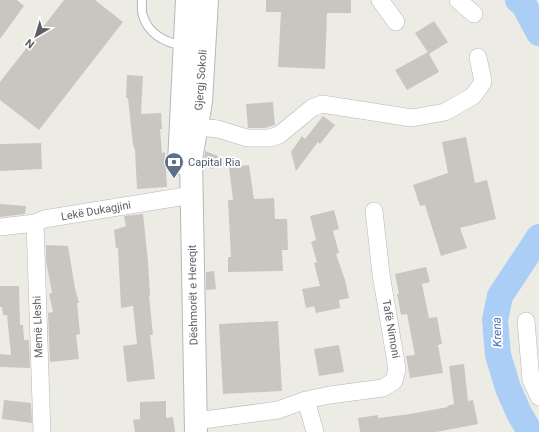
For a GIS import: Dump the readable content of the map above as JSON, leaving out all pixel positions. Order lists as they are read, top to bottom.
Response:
{
  "streets": {
    "main road": ["Gjergj Sokoli", "Dëshmorët e Hereqit"],
    "street": ["Lekë Dukagjini", "Memë Lleshi", "Tafë Nimoni"]
  },
  "crossings": [
    ["Gjergj Sokoli", "Dëshmorët e Hereqit"],
    ["Lekë Dukagjini", "Dëshmorët e Hereqit"],
    ["Lekë Dukagjini", "Memë Lleshi"],
    ["Dëshmorët e Hereqit", "Tafë Nimoni"]
  ],
  "water": ["Krena"],
  "places": {
    "bank": ["Capital Ria"]
  },
  "north": "bottom left"
}
